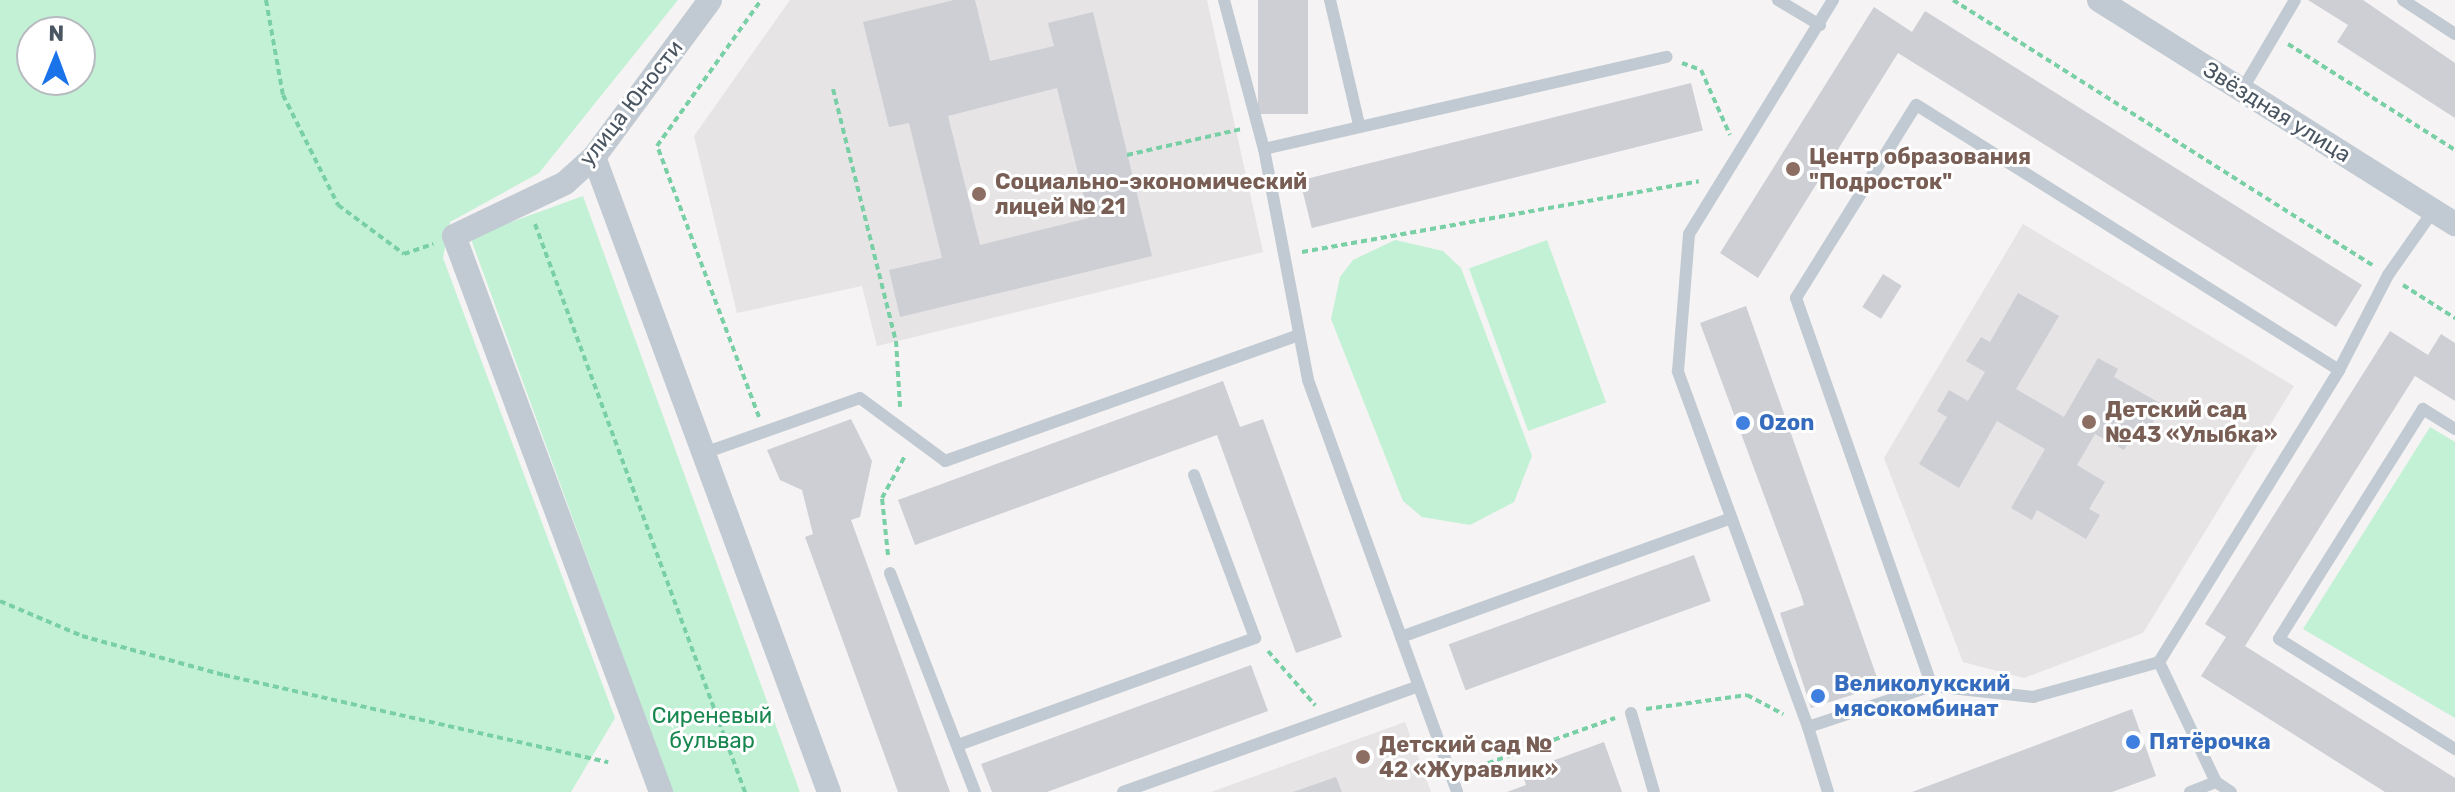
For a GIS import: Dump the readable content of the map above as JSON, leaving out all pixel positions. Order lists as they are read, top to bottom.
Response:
{
  "streets": {
    "street": ["улица Юности", "Звёздная улица"]
  },
  "parks": ["Сиреневый бульвар"],
  "places": [
    "Центр образования \"Подросток\"",
    "Социально-экономический лицей № 21",
    "Детский сад №43 «Улыбка»",
    "Ozon",
    "Великолукский мясокомбинат",
    "Пятёрочка",
    "Детский сад № 42 «Журавлик»"
  ],
  "north": "top"
}
